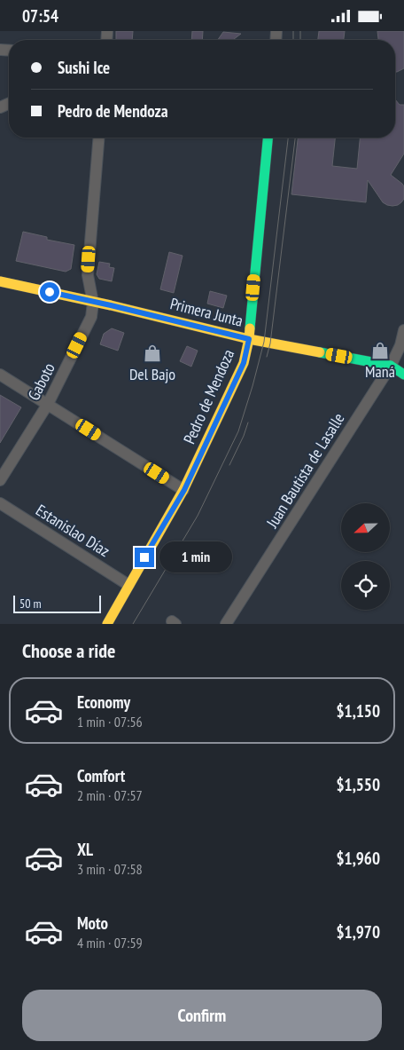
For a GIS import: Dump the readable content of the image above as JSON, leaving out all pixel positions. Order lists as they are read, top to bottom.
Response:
{
  "streets": {
    "street": [
      "Primera Junta",
      "Gaboto",
      "Pedro de Mendoza",
      "Juan Bautista de Lasalle",
      "Estanislao Díaz"
    ]
  },
  "crossings": [
    ["Primera Junta", "Gaboto"],
    ["Primera Junta", "Pedro de Mendoza"],
    ["Primera Junta", "Juan Bautista de Lasalle"],
    ["Pedro de Mendoza", "Estanislao Díaz"]
  ],
  "places": {
    "shop": ["Maná", "Del Bajo"]
  },
  "scale_bar": "50 m",
  "north": "left",
  "page": {
    "status": "07:54",
    "banner": ["Sushi Ice", "Pedro de Mendoza"],
    "bubble": "1 min",
    "scale": "50 m",
    "heading": "Choose a ride",
    "list": [
      {
        "name": "Economy",
        "note": "1 min · 07:56",
        "value": "$1,150"
      },
      {
        "name": "Comfort",
        "note": "2 min · 07:57",
        "value": "$1,550"
      },
      {
        "name": "XL",
        "note": "3 min · 07:58",
        "value": "$1,960"
      },
      {
        "name": "Moto",
        "note": "4 min · 07:59",
        "value": "$1,970"
      }
    ],
    "buttons": "Confirm"
  }
}
